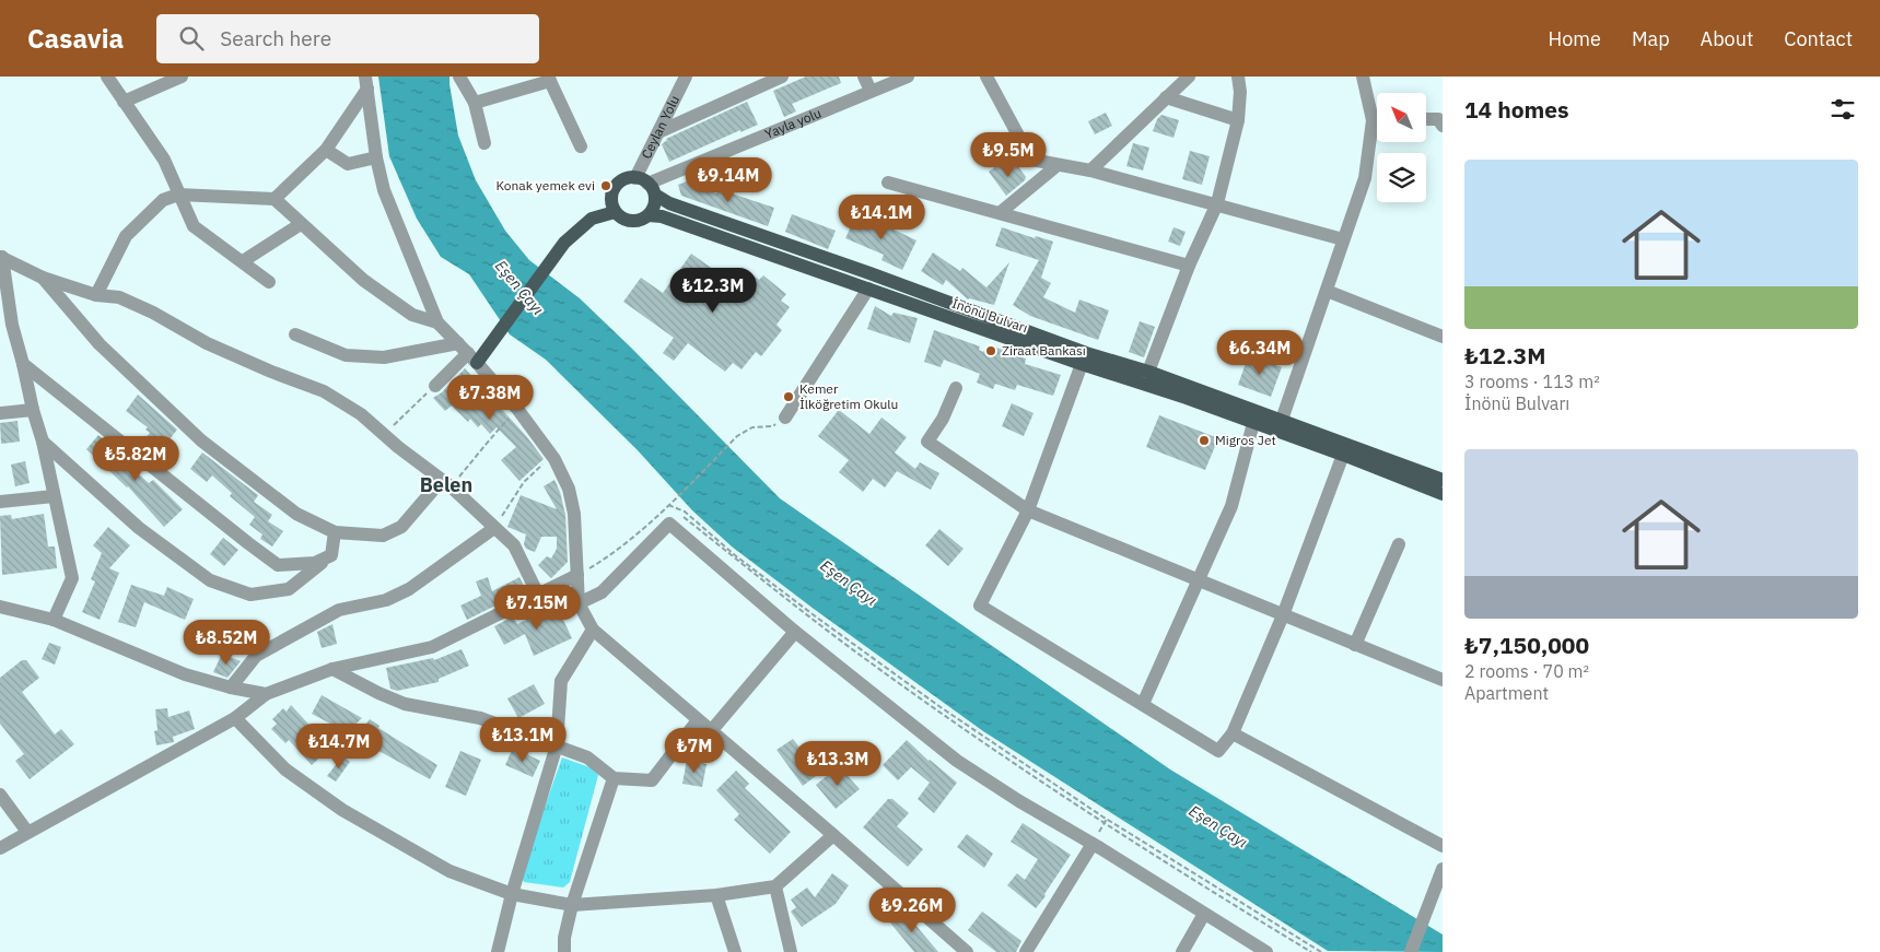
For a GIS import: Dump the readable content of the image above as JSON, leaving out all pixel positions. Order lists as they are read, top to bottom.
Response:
{
  "streets": {
    "main road": ["İnönü Bulvarı"],
    "street": ["Yayla yolu", "Ceylan Yolu"]
  },
  "crossings": [
    ["Yayla yolu", "Ceylan Yolu"],
    ["Yayla yolu", "İnönü Bulvarı"],
    ["Ceylan Yolu", "İnönü Bulvarı"]
  ],
  "districts": ["Belen"],
  "water": ["Eşen Çayı"],
  "places": [
    "Konak yemek evi",
    "Ziraat Bankası",
    "Kemer İlköğretim Okulu",
    "Migros Jet"
  ],
  "north": "top left",
  "page": {
    "header": "Casavia",
    "search": "Search here",
    "nav": [
      "Home",
      "Map",
      "About",
      "Contact"
    ],
    "heading": "14 homes",
    "price": [
      "₺9.5M",
      "₺9.14M",
      "₺14.1M",
      "₺12.3M",
      "₺6.34M",
      "₺7.38M",
      "₺5.82M",
      "₺7.15M",
      "₺8.52M",
      "₺13.1M",
      "₺14.7M",
      "₺7M",
      "₺13.3M",
      "₺9.26M"
    ],
    "list": [
      {
        "name": "₺12.3M",
        "note": "3 rooms · 113 m² · İnönü Bulvarı"
      },
      {
        "name": "₺7,150,000",
        "note": "2 rooms · 70 m² · Apartment"
      }
    ]
  }
}
